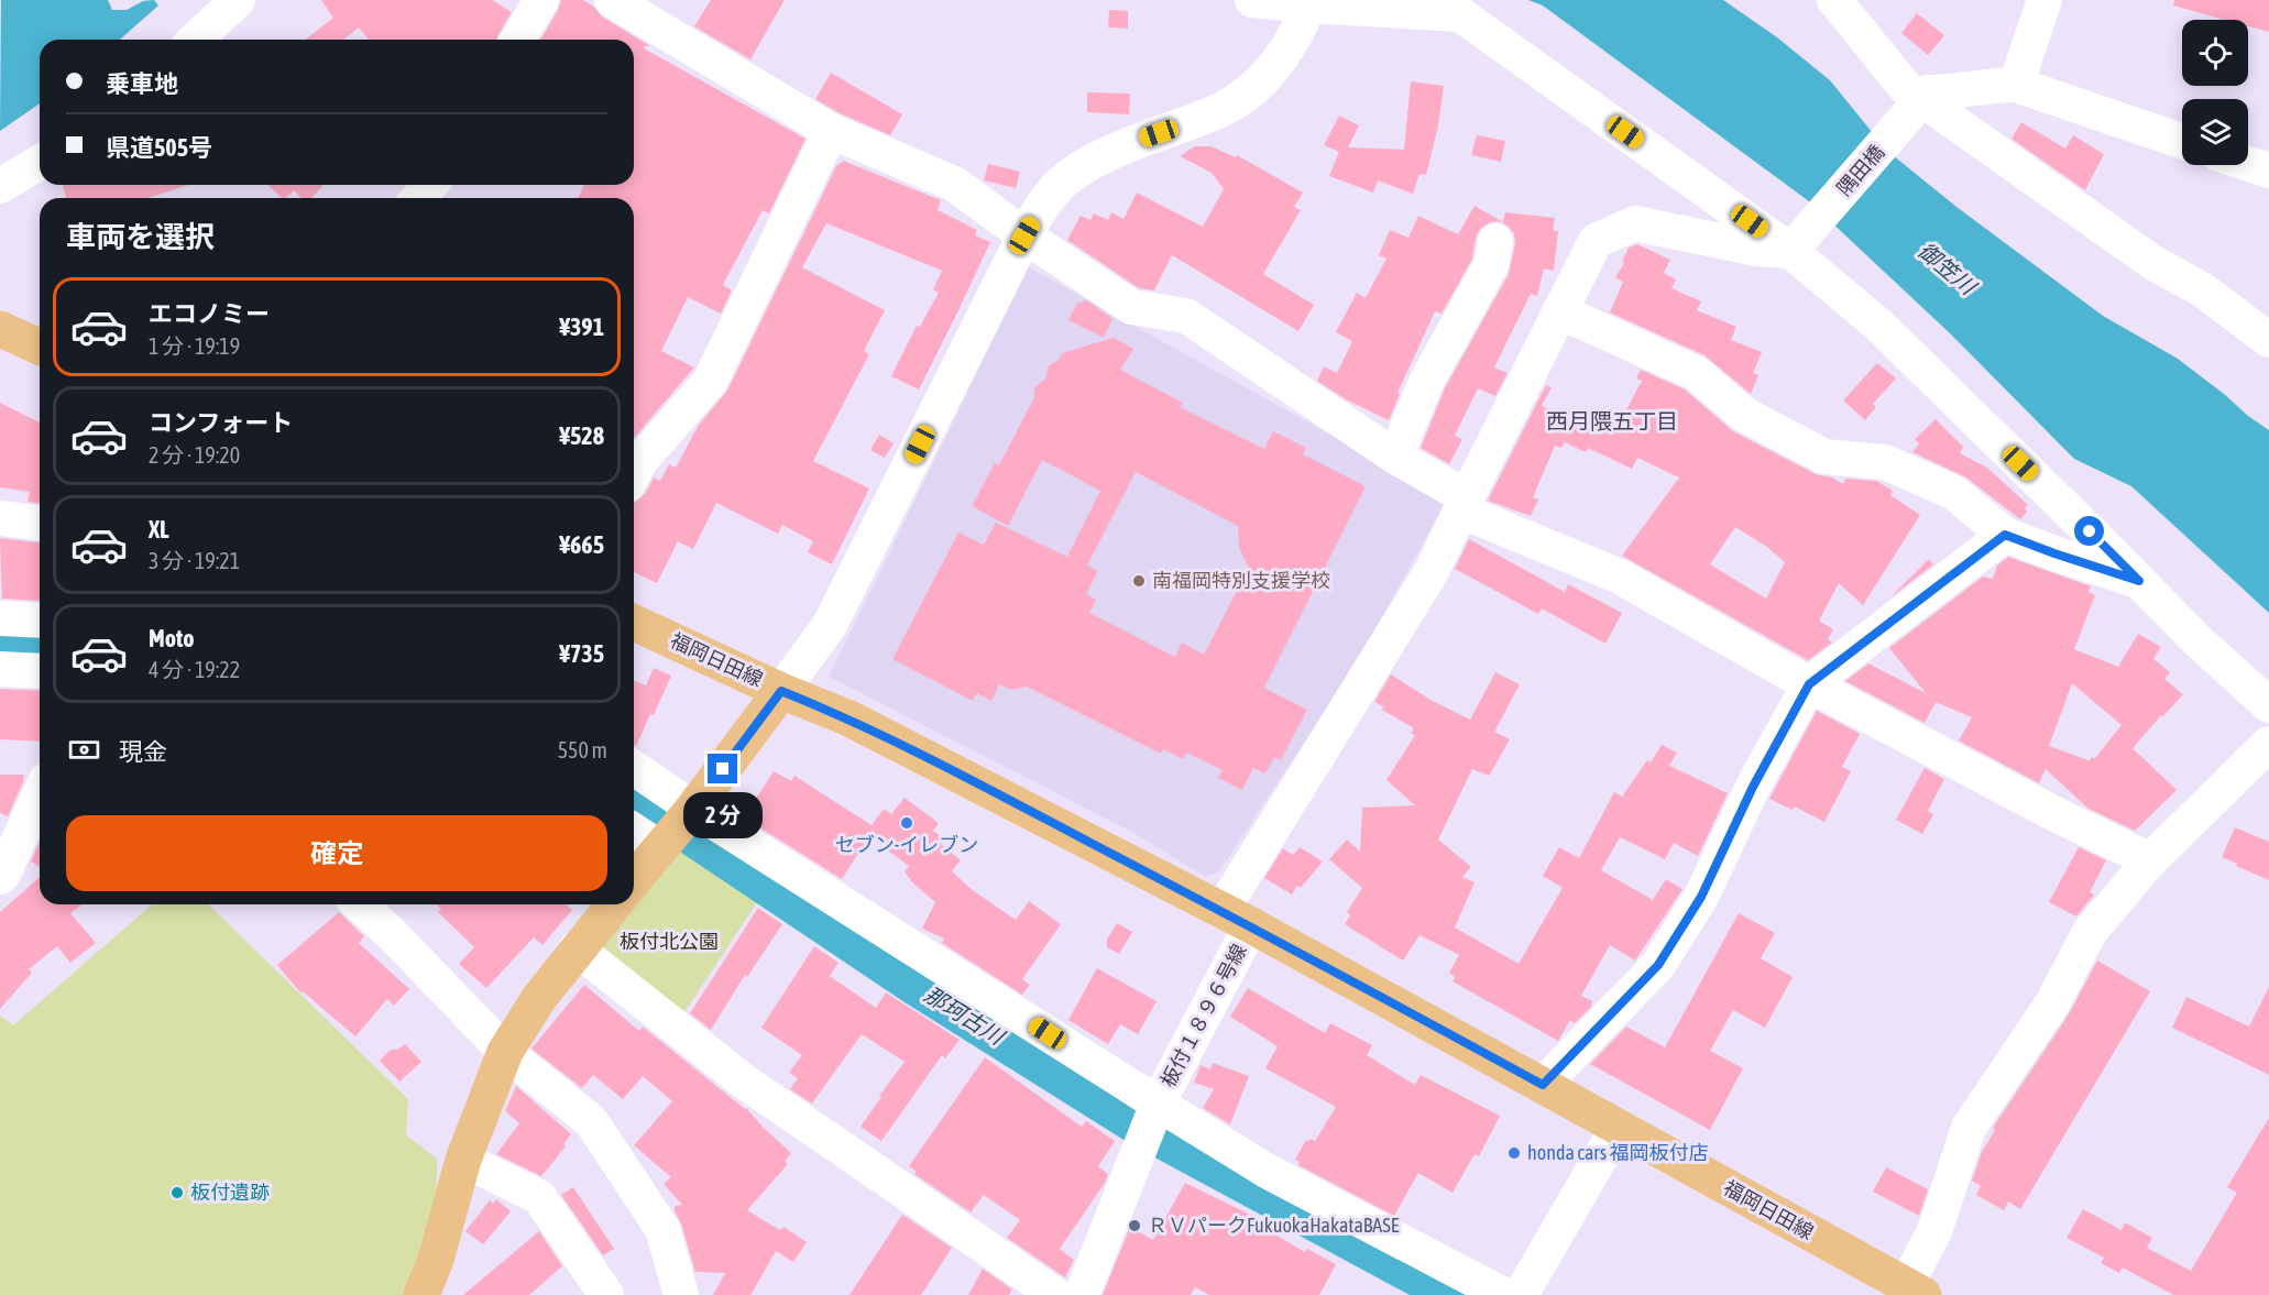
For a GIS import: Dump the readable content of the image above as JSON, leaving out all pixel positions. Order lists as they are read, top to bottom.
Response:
{
  "streets": {
    "main road": ["福岡日田線"],
    "street": ["隅田橋", "板付１８９６号線"]
  },
  "crossings": [
    ["隅田橋", "板付１８９６号線"],
    ["福岡日田線", "板付１８９６号線"]
  ],
  "districts": ["西月隈五丁目"],
  "water": ["御笠川", "那珂古川"],
  "parks": ["板付北公園"],
  "places": [
    "南福岡特別支援学校",
    "セブン-イレブン",
    "honda cars 福岡板付店",
    "板付遺跡",
    "ＲＶパークFukuokaHakataBASE"
  ],
  "page": {
    "banner": ["乗車地", "県道505号"],
    "heading": "車両を選択",
    "list": [
      {
        "name": "エコノミー",
        "note": "1 分 · 19:19",
        "value": "¥391"
      },
      {
        "name": "コンフォート",
        "note": "2 分 · 19:20",
        "value": "¥528"
      },
      {
        "name": "XL",
        "note": "3 分 · 19:21",
        "value": "¥665"
      },
      {
        "name": "Moto",
        "note": "4 分 · 19:22",
        "value": "¥735"
      }
    ],
    "pay": ["現金", "550 m"],
    "bubble": "2 分",
    "buttons": "確定"
  }
}
